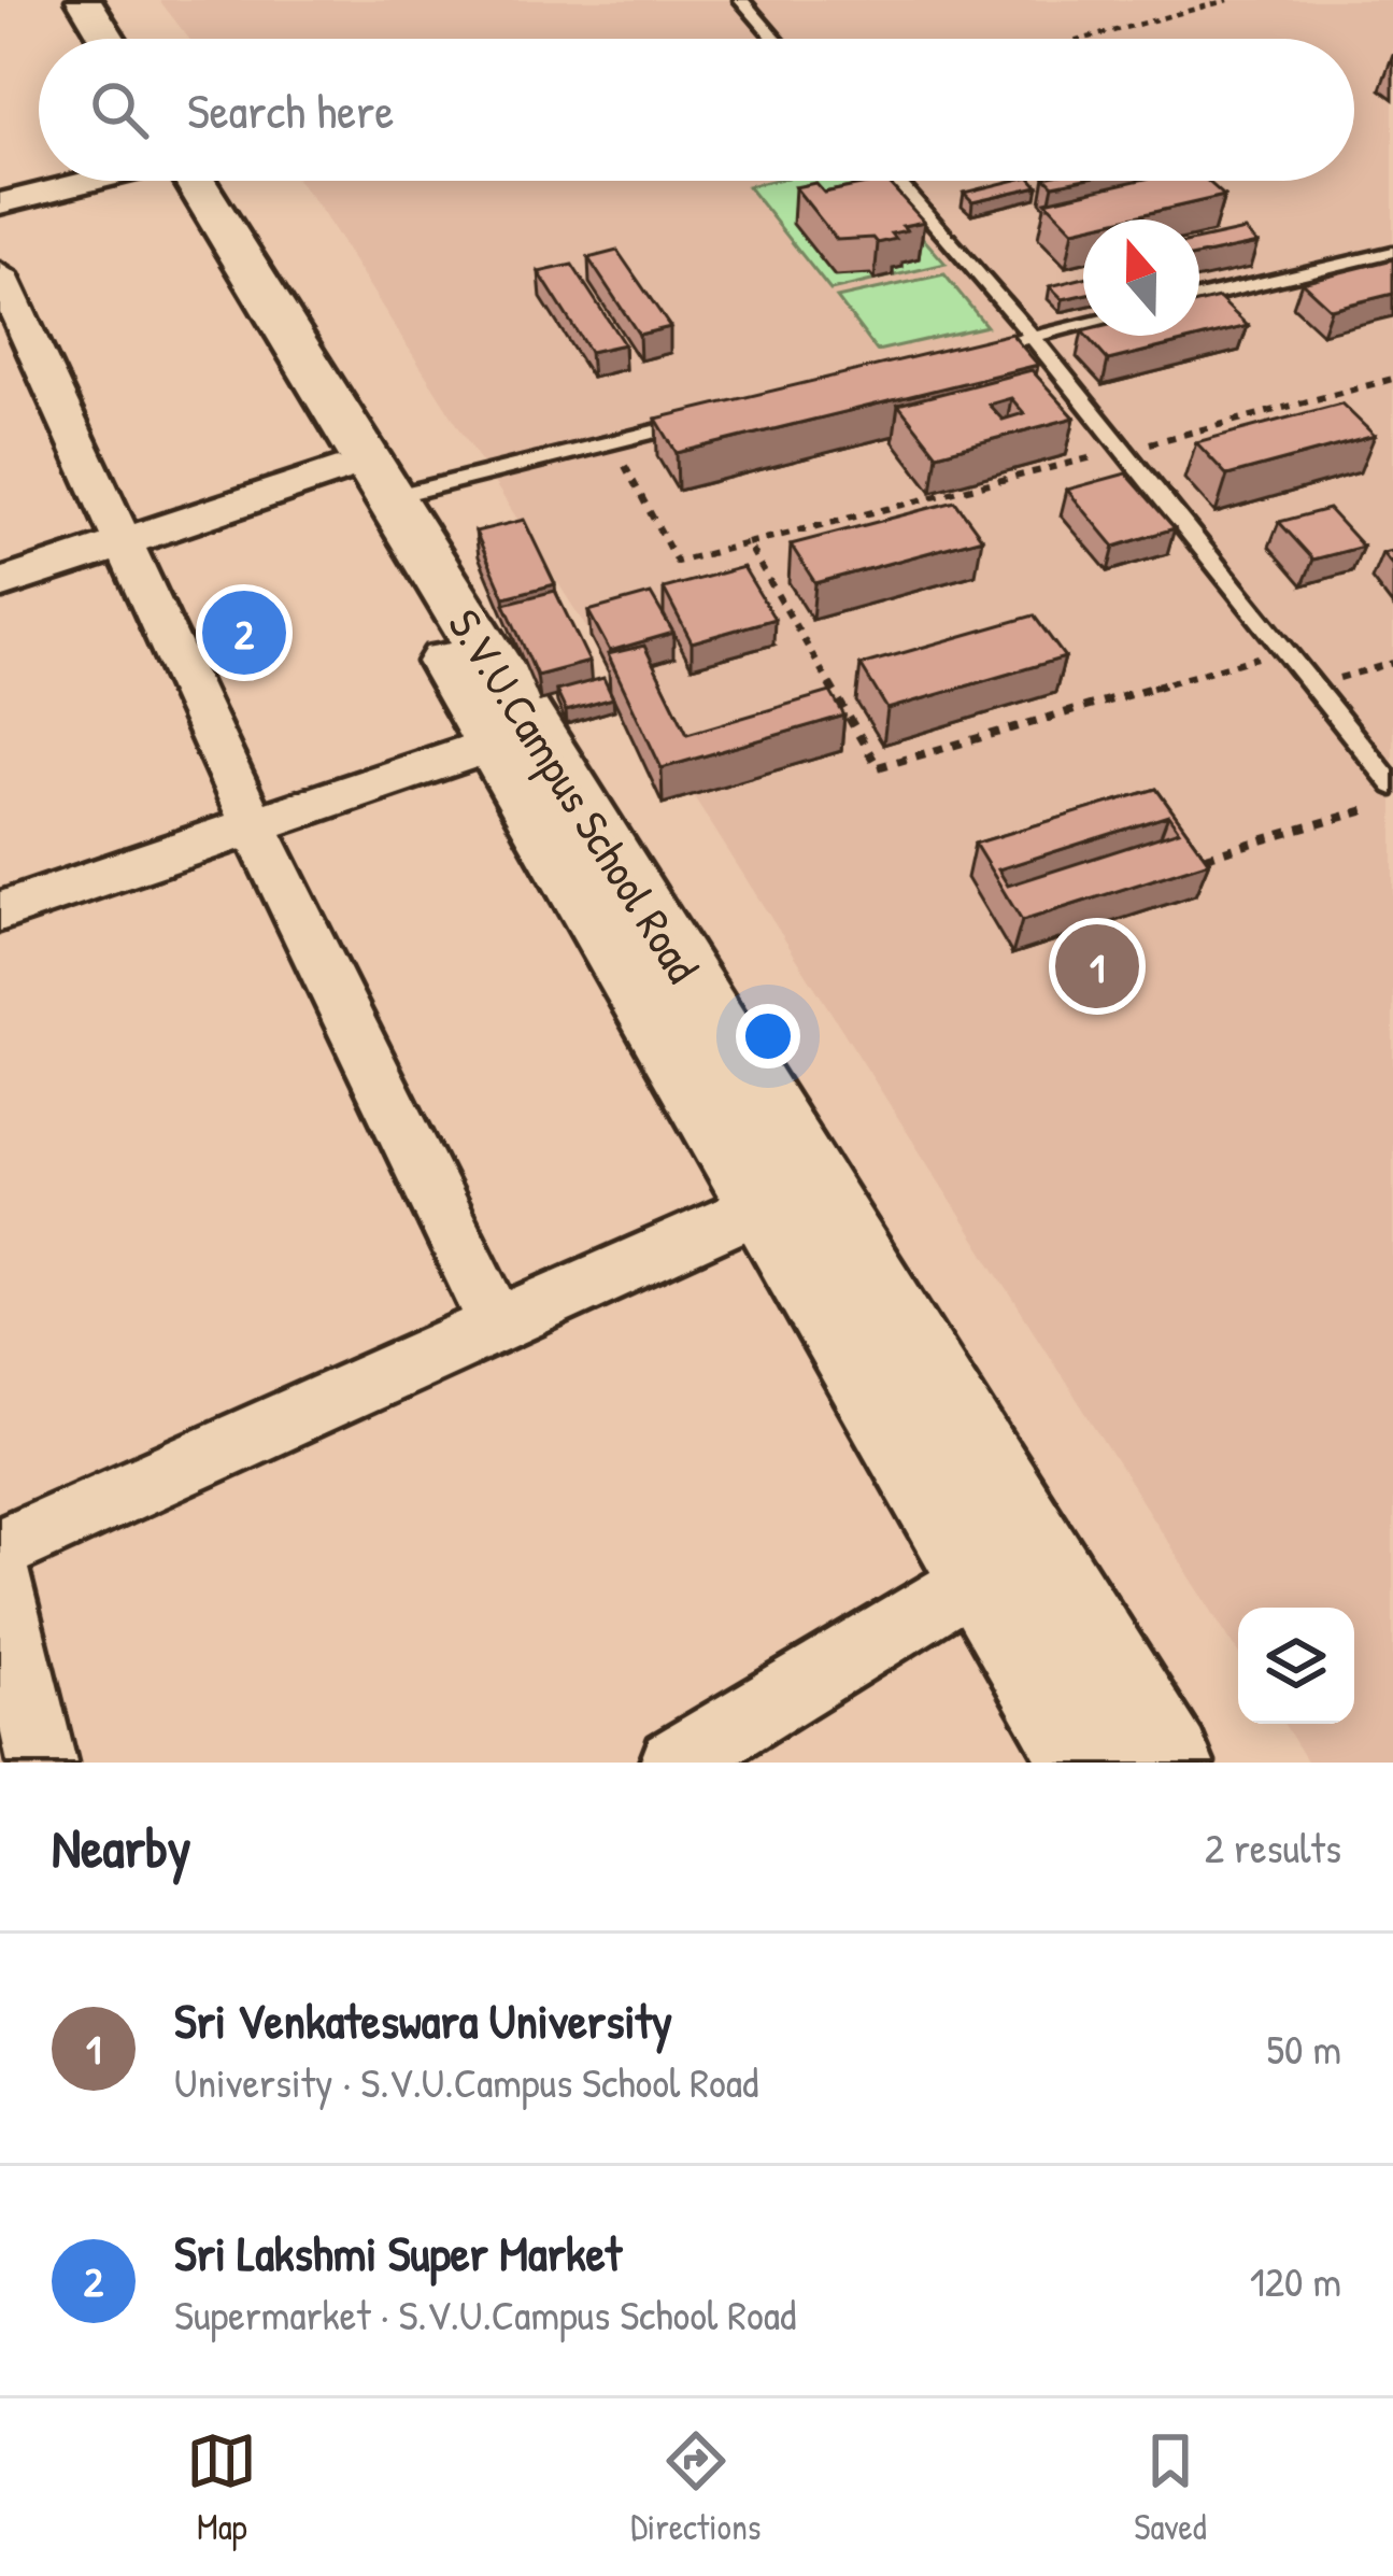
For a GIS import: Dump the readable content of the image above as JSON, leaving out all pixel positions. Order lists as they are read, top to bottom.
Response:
{
  "streets": {
    "street": ["S.V.U.Campus School Road"]
  },
  "north": "top",
  "page": {
    "search": "Search here",
    "pins": ["2", "1"],
    "heading": ["Nearby", "2 results"],
    "list": [
      {
        "mark": "1",
        "name": "Sri Venkateswara University",
        "note": "University · S.V.U.Campus School Road",
        "value": "50 m"
      },
      {
        "mark": "2",
        "name": "Sri Lakshmi Super Market",
        "note": "Supermarket · S.V.U.Campus School Road",
        "value": "120 m"
      }
    ],
    "nav": ["Map", "Directions", "Saved"]
  }
}
